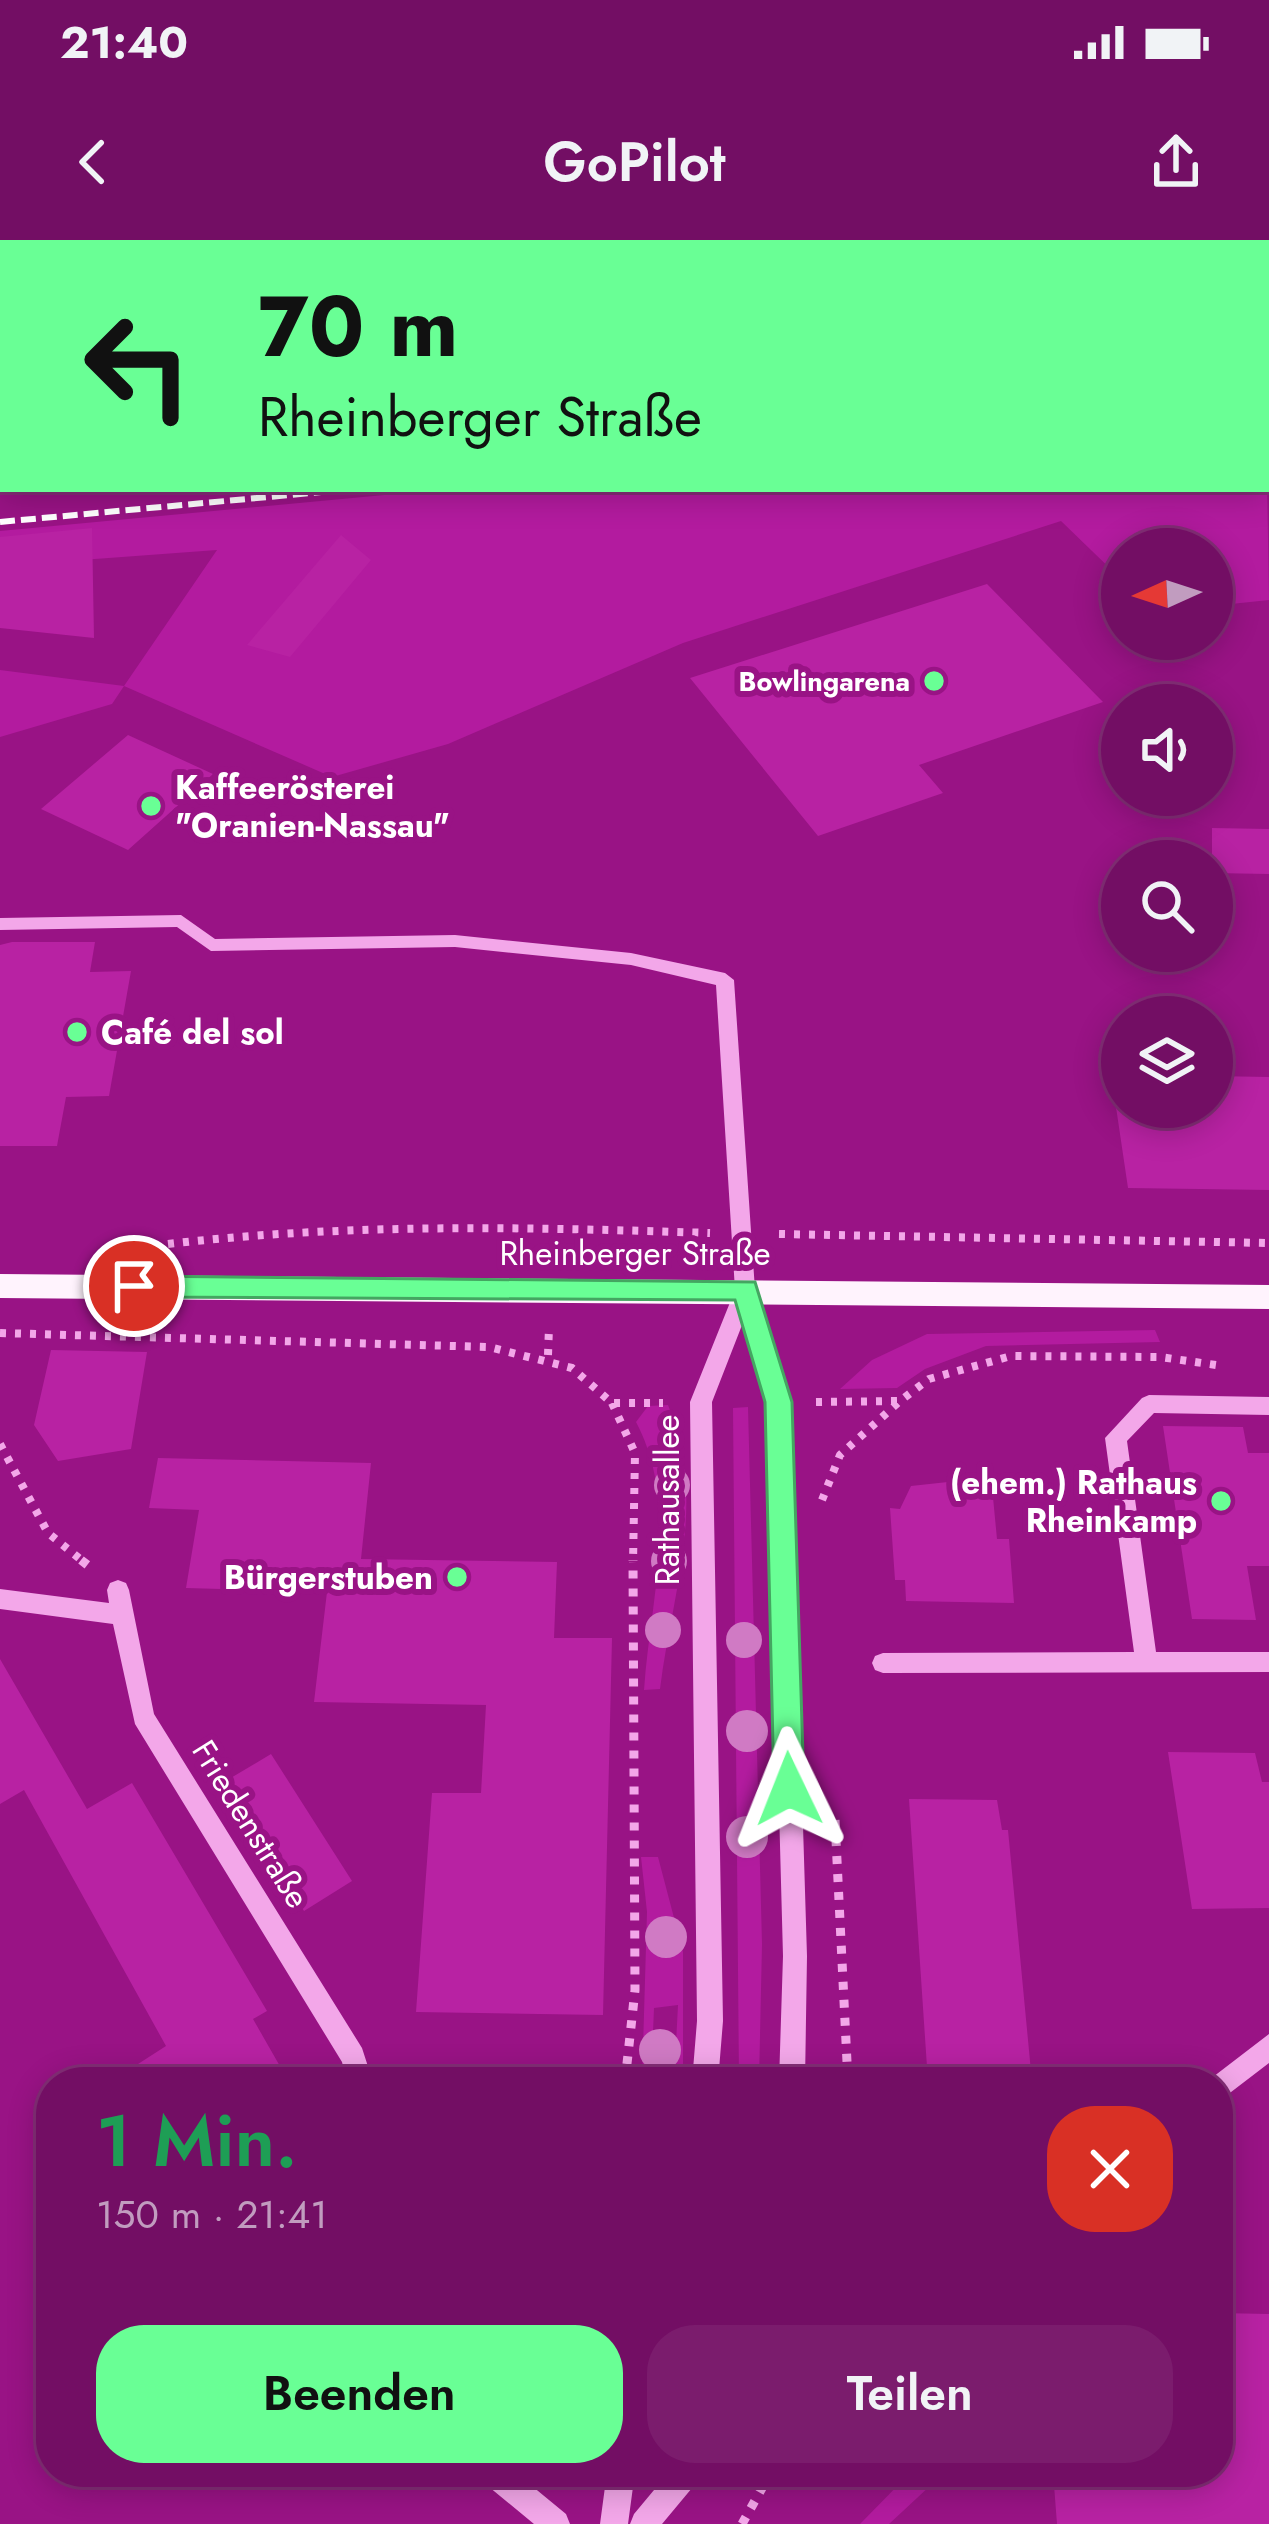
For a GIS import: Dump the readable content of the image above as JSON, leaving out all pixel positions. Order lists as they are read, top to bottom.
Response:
{
  "streets": {
    "main road": ["Rheinberger Straße"],
    "street": ["Rathausallee", "Friedenstraße"]
  },
  "crossings": [
    ["Rheinberger Straße", "Rathausallee"]
  ],
  "places": [
    "Bowlingarena",
    "Kaffeerösterei \"Oranien-Nassau\"",
    "Café del sol",
    "(ehem.) Rathaus Rheinkamp",
    "Bürgerstuben"
  ],
  "north": "left",
  "page": {
    "status": "21:40",
    "header": "GoPilot",
    "turn": ["70 m", "Rheinberger Straße"],
    "heading": ["1 Min.", "150 m · 21:41"],
    "buttons": ["Beenden", "Teilen"]
  }
}
